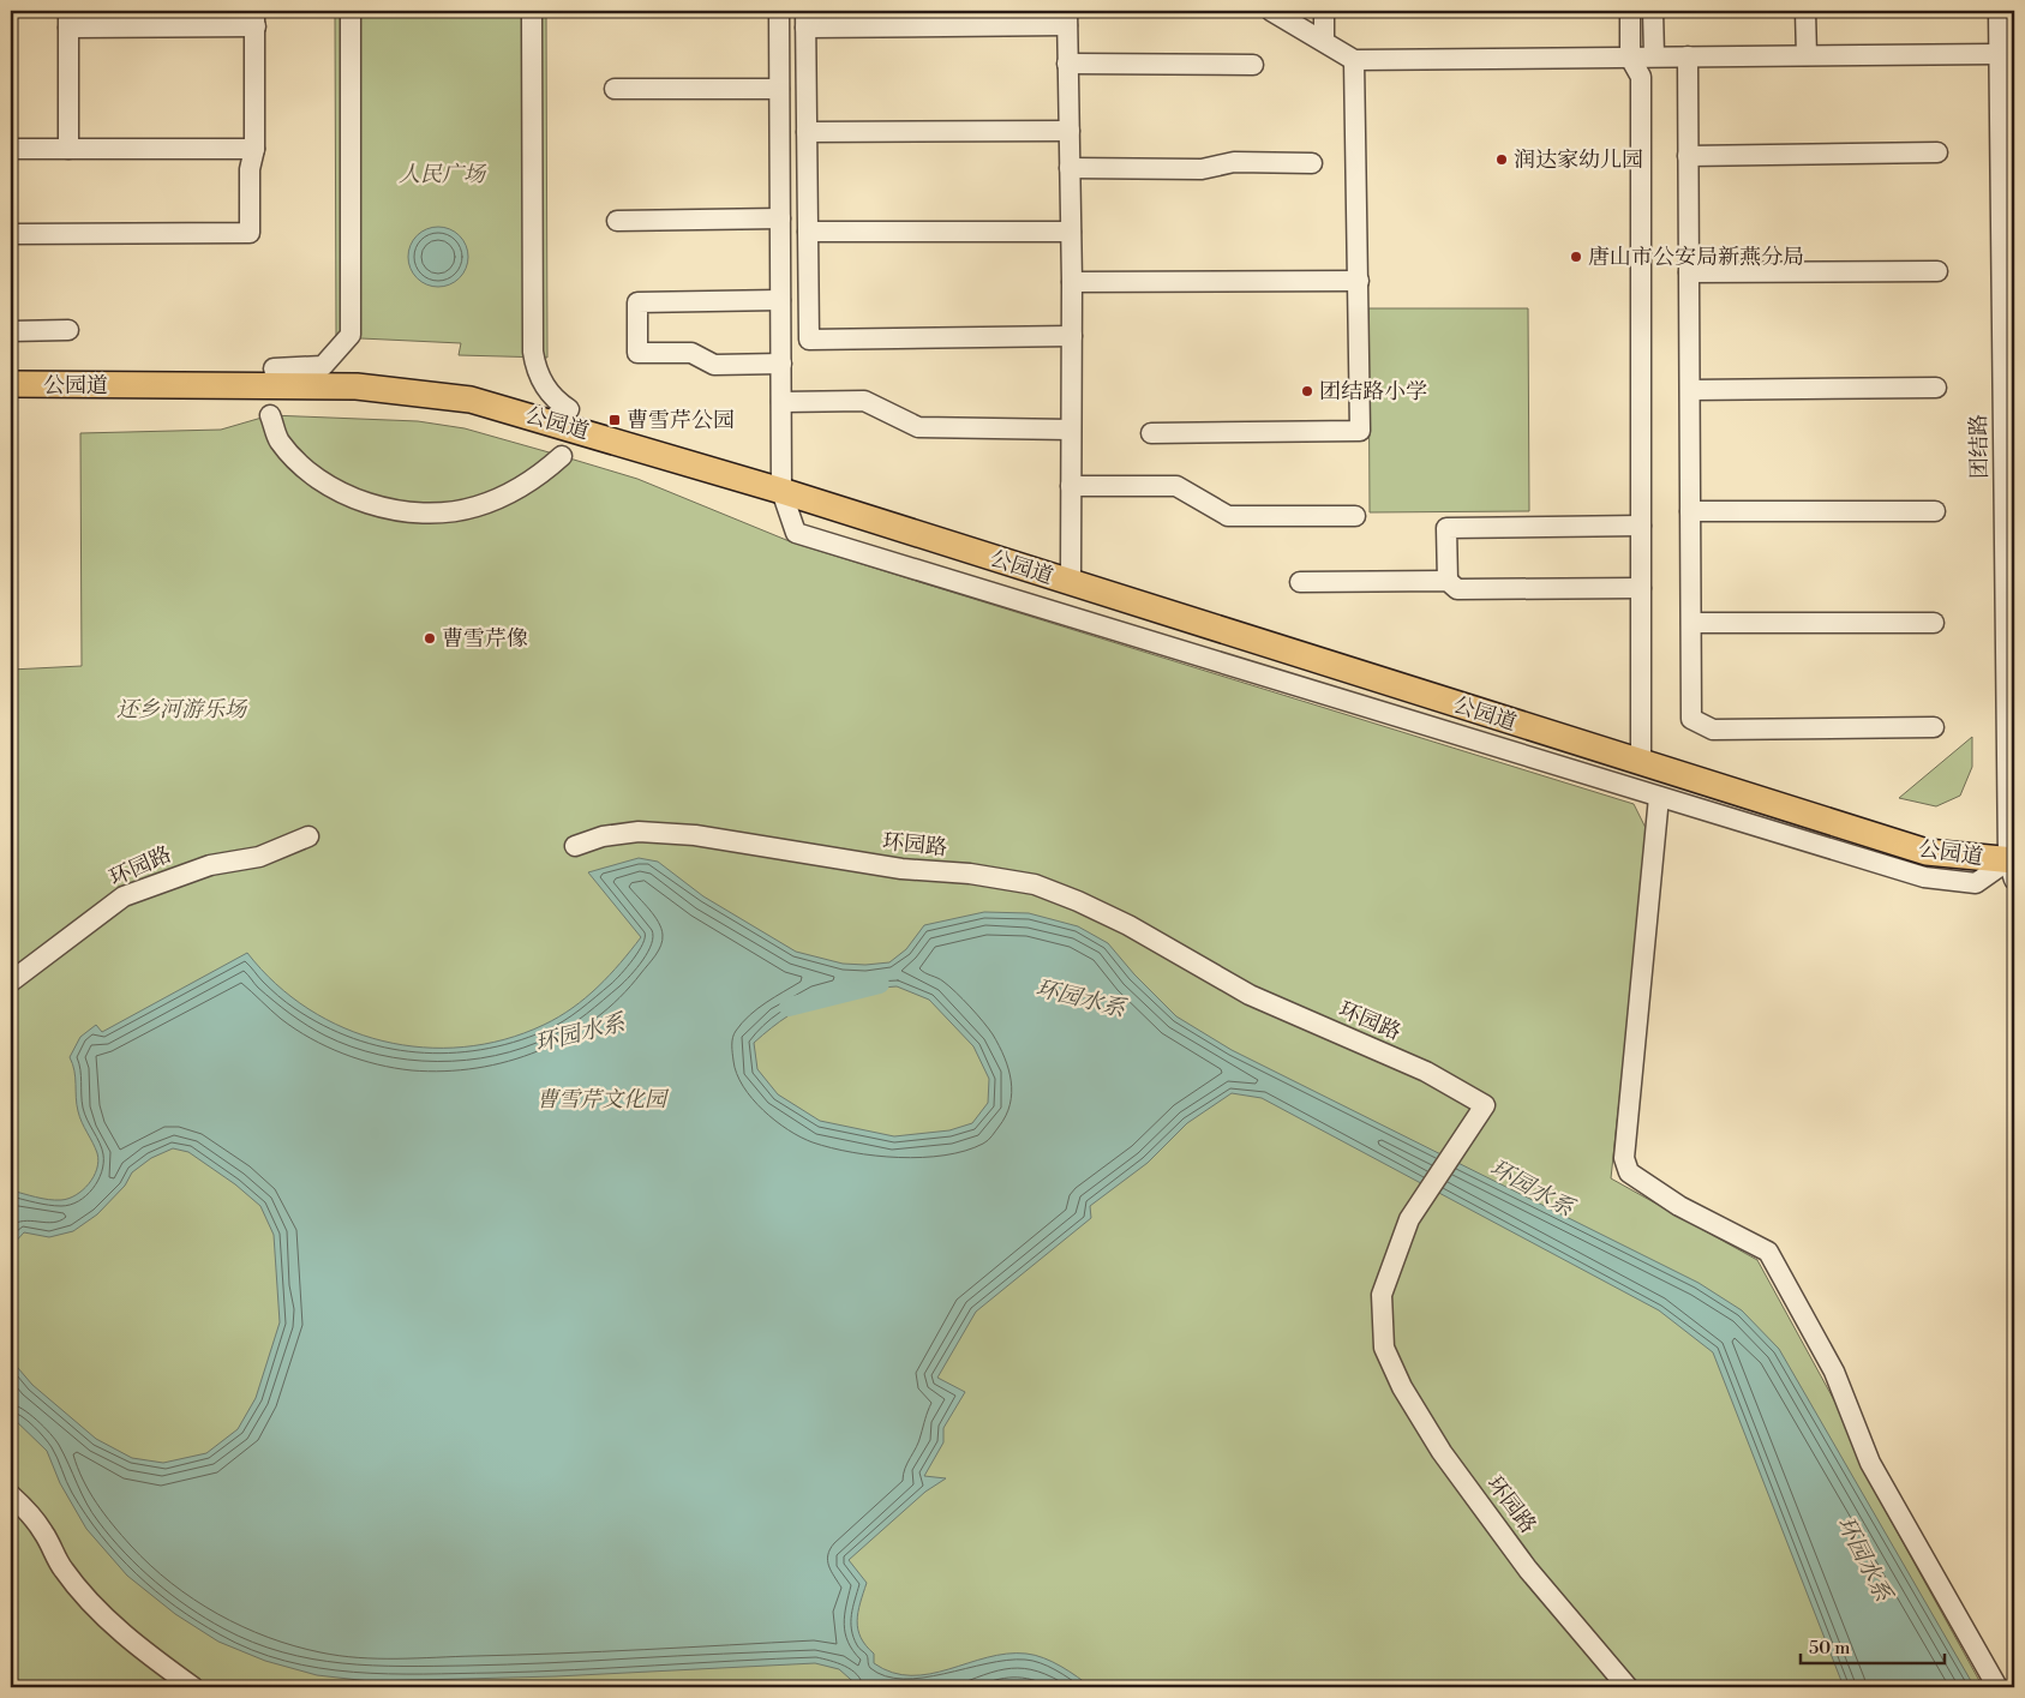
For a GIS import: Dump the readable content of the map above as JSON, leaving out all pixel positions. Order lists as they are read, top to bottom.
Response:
{
  "streets": {
    "main road": ["公园道"],
    "street": ["团结路", "环园路"]
  },
  "crossings": [
    ["公园道", "团结路"]
  ],
  "water": ["环园水系"],
  "parks": ["人民广场", "还乡河游乐场", "曹雪芹文化园"],
  "places": {
    "other": [
      "润达家幼儿园",
      "唐山市公安局新燕分局",
      "团结路小学",
      "曹雪芹像"
    ],
    "transit": ["曹雪芹公园"]
  },
  "scale_bar": "50 m"
}
